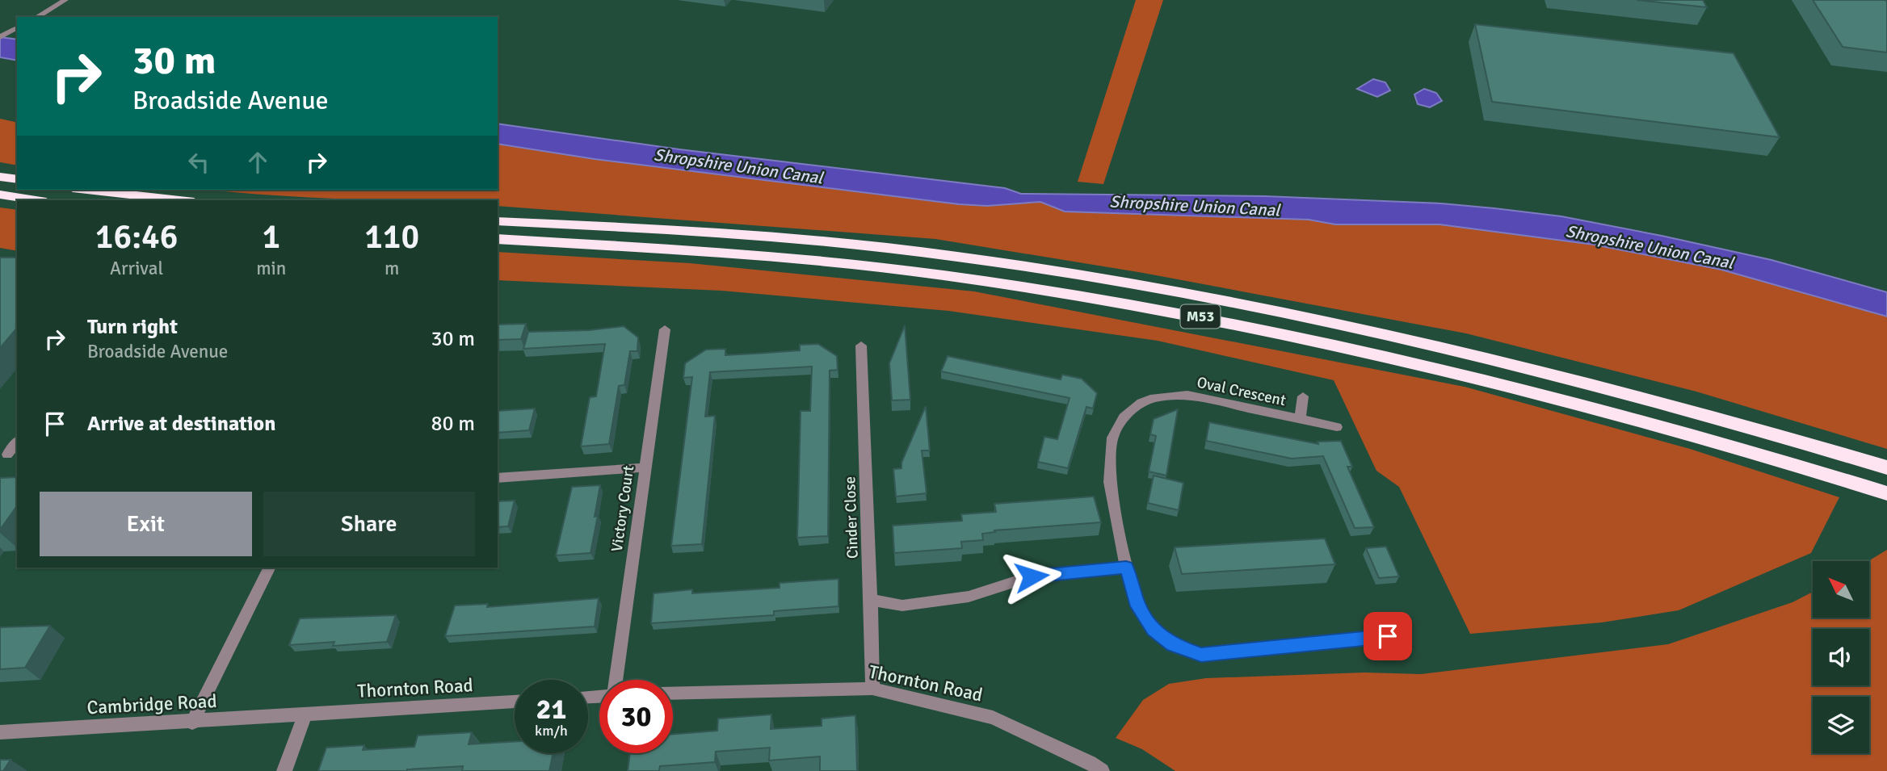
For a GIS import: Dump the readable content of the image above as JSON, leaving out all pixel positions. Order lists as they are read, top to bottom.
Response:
{
  "streets": {
    "highway": ["M53"],
    "street": [
      "Oval Crescent",
      "Victory Court",
      "Cinder Close",
      "Thornton Road",
      "Cambridge Road"
    ]
  },
  "crossings": [
    ["Cinder Close", "Thornton Road"],
    ["Thornton Road", "Cambridge Road"]
  ],
  "water": ["Shropshire Union Canal"],
  "north": "top left",
  "page": {
    "turn": ["30 m", "Broadside Avenue"],
    "eta": [
      "16:46",
      "Arrival",
      "1",
      "min",
      "110",
      "m"
    ],
    "list": [
      {
        "name": "Turn right",
        "note": "Broadside Avenue",
        "value": "30 m"
      },
      {
        "name": "Arrive at destination",
        "value": "80 m"
      }
    ],
    "buttons": ["Exit", "Share"],
    "speed": "21 km/h",
    "limit": "30"
  }
}
